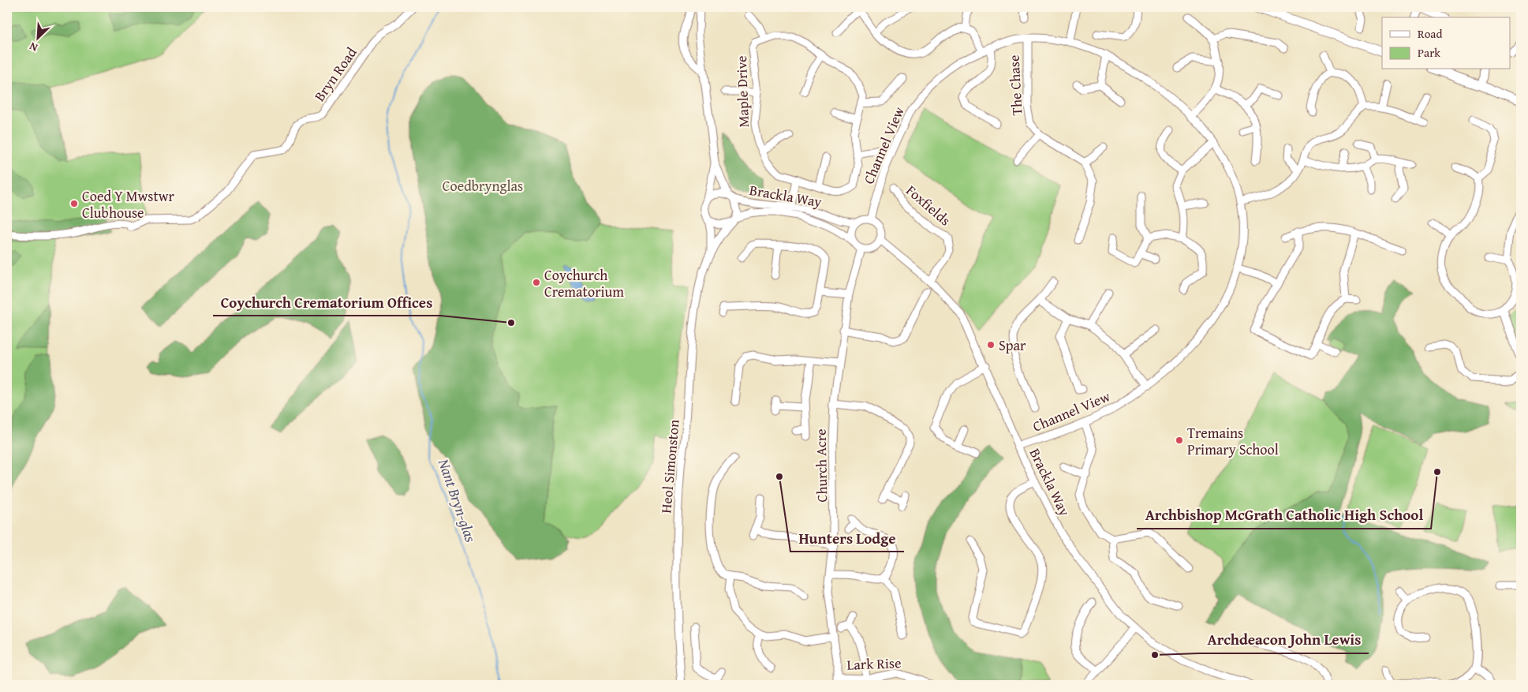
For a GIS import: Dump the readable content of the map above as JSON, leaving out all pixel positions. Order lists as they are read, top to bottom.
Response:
{
  "streets": {
    "street": [
      "Bryn Road",
      "The Chase",
      "Maple Drive",
      "Channel View",
      "Brackla Way",
      "Foxfields",
      "Church Acre",
      "Heol Simonston",
      "Lark Rise"
    ]
  },
  "crossings": [
    ["The Chase", "Channel View"],
    ["Channel View", "Brackla Way"],
    ["Channel View", "Church Acre"],
    ["Brackla Way", "Foxfields"],
    ["Brackla Way", "Church Acre"],
    ["Brackla Way", "Heol Simonston"],
    ["Church Acre", "Lark Rise"]
  ],
  "water": ["Nant Bryn-glas"],
  "parks": ["Coedbrynglas"],
  "places": [
    "Coed Y Mwstwr Clubhouse",
    "Coychurch Crematorium",
    "Coychurch Crematorium Offices",
    "Spar",
    "Tremains Primary School",
    "Archbishop McGrath Catholic High School",
    "Hunters Lodge",
    "Archdeacon John Lewis"
  ],
  "legend": ["Road", "Park"],
  "north": "bottom left"
}
